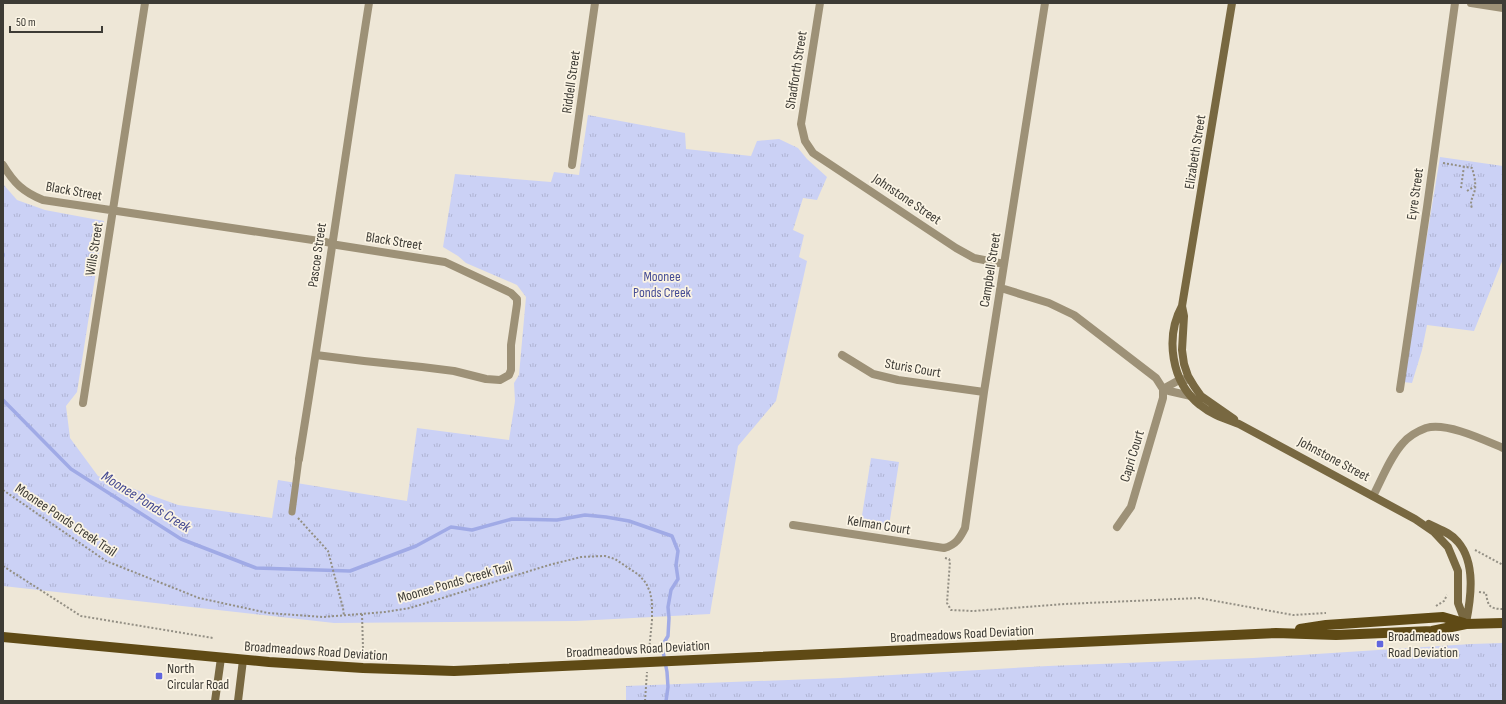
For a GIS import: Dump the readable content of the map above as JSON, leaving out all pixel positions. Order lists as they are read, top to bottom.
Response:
{
  "streets": {
    "main road": ["Broadmeadows Road Deviation"],
    "street": [
      "Shadforth Street",
      "Riddell Street",
      "Elizabeth Street",
      "Black Street",
      "Eyre Street",
      "Johnstone Street",
      "Wills Street",
      "Pascoe Street",
      "Campbell Street",
      "Sturis Court",
      "Capri Court",
      "Kelman Court"
    ],
    "path": ["Moonee Ponds Creek Trail"]
  },
  "crossings": [
    ["Shadforth Street", "Johnstone Street"],
    ["Elizabeth Street", "Johnstone Street"],
    ["Black Street", "Wills Street"],
    ["Black Street", "Pascoe Street"],
    ["Johnstone Street", "Campbell Street"],
    ["Johnstone Street", "Broadmeadows Road Deviation"],
    ["Campbell Street", "Sturis Court"],
    ["Campbell Street", "Kelman Court"]
  ],
  "water": ["Moonee Ponds Creek"],
  "parks": ["Moonee Ponds Creek"],
  "places": {
    "transit": ["Broadmeadows Road Deviation", "North Circular Road"]
  },
  "scale_bar": "50 m"
}
